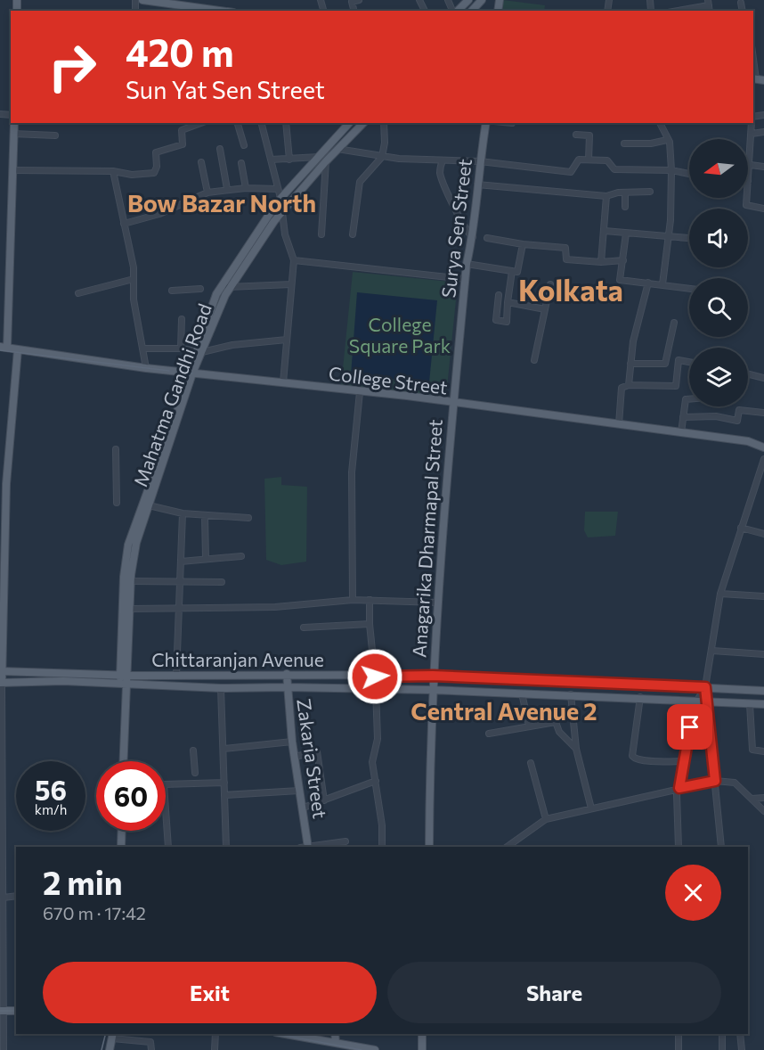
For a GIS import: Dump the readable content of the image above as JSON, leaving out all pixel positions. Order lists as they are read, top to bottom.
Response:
{
  "streets": {
    "main road": [
      "Surya Sen Street",
      "College Street",
      "Mahatma Gandhi Road",
      "Anagarika Dharmapal Street",
      "Chittaranjan Avenue",
      "Zakaria Street"
    ]
  },
  "crossings": [
    ["Surya Sen Street", "College Street"],
    ["Surya Sen Street", "Anagarika Dharmapal Street"],
    ["College Street", "Mahatma Gandhi Road"],
    ["College Street", "Anagarika Dharmapal Street"],
    ["Mahatma Gandhi Road", "Chittaranjan Avenue"],
    ["Anagarika Dharmapal Street", "Chittaranjan Avenue"],
    ["Chittaranjan Avenue", "Zakaria Street"]
  ],
  "districts": ["Bow Bazar North", "Kolkata", "Central Avenue 2"],
  "parks": ["College Square Park"],
  "north": "left",
  "page": {
    "turn": ["420 m", "Sun Yat Sen Street"],
    "speed": "56 km/h",
    "limit": "60",
    "heading": ["2 min", "670 m · 17:42"],
    "buttons": ["Exit", "Share"]
  }
}
